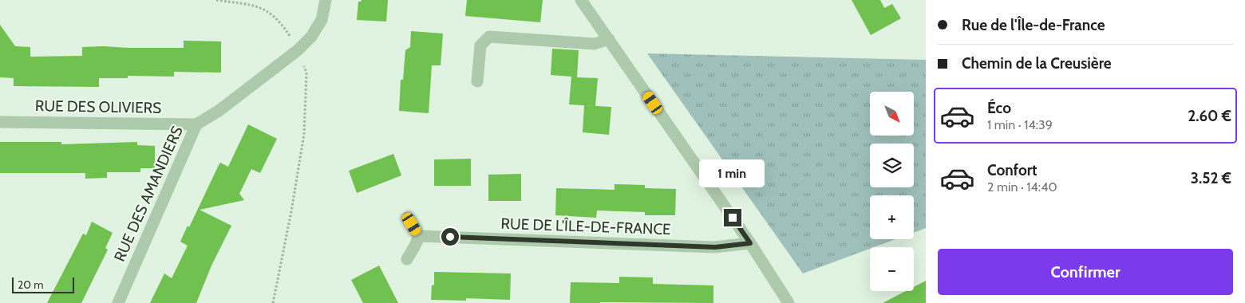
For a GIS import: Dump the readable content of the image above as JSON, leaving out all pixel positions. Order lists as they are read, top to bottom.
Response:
{
  "streets": {
    "street": ["RUE DES OLIVIERS", "RUE DES AMANDIERS", "RUE DE L'ÎLE-DE-FRANCE"]
  },
  "crossings": [
    ["RUE DES OLIVIERS", "RUE DES AMANDIERS"]
  ],
  "scale_bar": "20 m",
  "north": "bottom right",
  "page": {
    "banner": ["Rue de l'Île-de-France", "Chemin de la Creusière"],
    "list": [
      {
        "name": "Éco",
        "note": "1 min · 14:39",
        "value": "2.60 €"
      },
      {
        "name": "Confort",
        "note": "2 min · 14:40",
        "value": "3.52 €"
      }
    ],
    "map_buttons": ["+", "−"],
    "bubble": "1 min",
    "buttons": "Confirmer",
    "scale": "20 m"
  }
}
